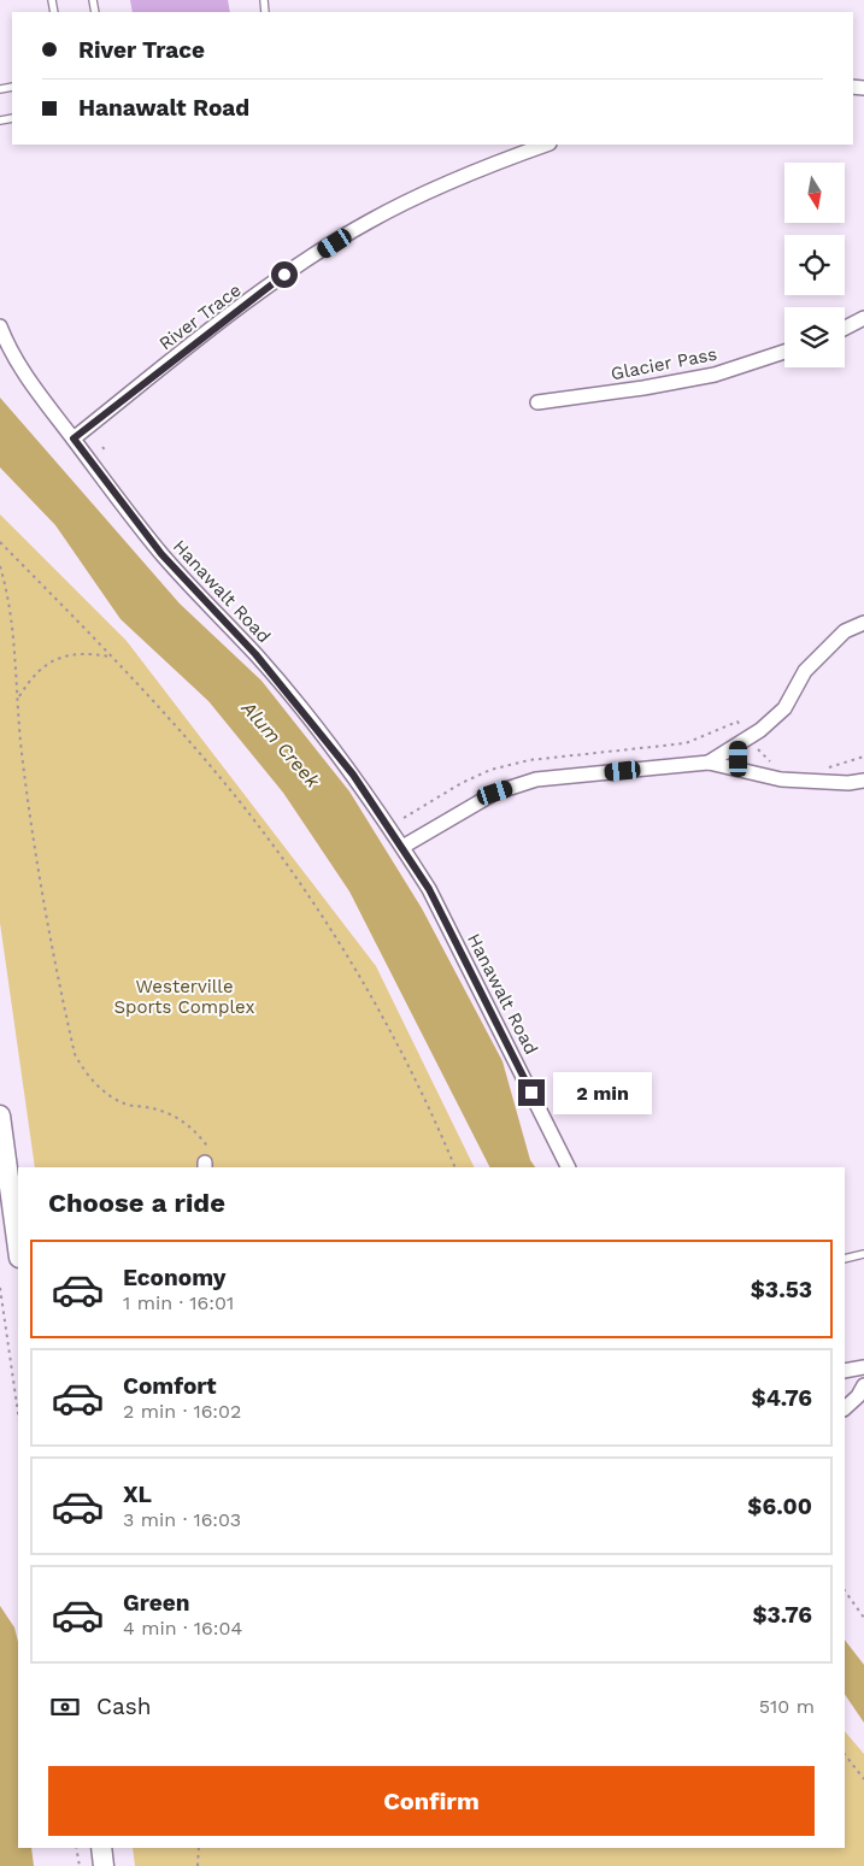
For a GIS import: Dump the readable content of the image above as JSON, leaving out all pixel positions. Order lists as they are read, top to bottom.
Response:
{
  "streets": {
    "street": ["River Trace", "Glacier Pass", "Hanawalt Road"]
  },
  "crossings": [
    ["River Trace", "Hanawalt Road"]
  ],
  "water": ["Alum Creek"],
  "parks": ["Westerville Sports Complex"],
  "north": "bottom",
  "page": {
    "banner": ["River Trace", "Hanawalt Road"],
    "bubble": "2 min",
    "heading": "Choose a ride",
    "list": [
      {
        "name": "Economy",
        "note": "1 min · 16:01",
        "value": "$3.53"
      },
      {
        "name": "Comfort",
        "note": "2 min · 16:02",
        "value": "$4.76"
      },
      {
        "name": "XL",
        "note": "3 min · 16:03",
        "value": "$6.00"
      },
      {
        "name": "Green",
        "note": "4 min · 16:04",
        "value": "$3.76"
      }
    ],
    "pay": ["Cash", "510 m"],
    "buttons": "Confirm"
  }
}
